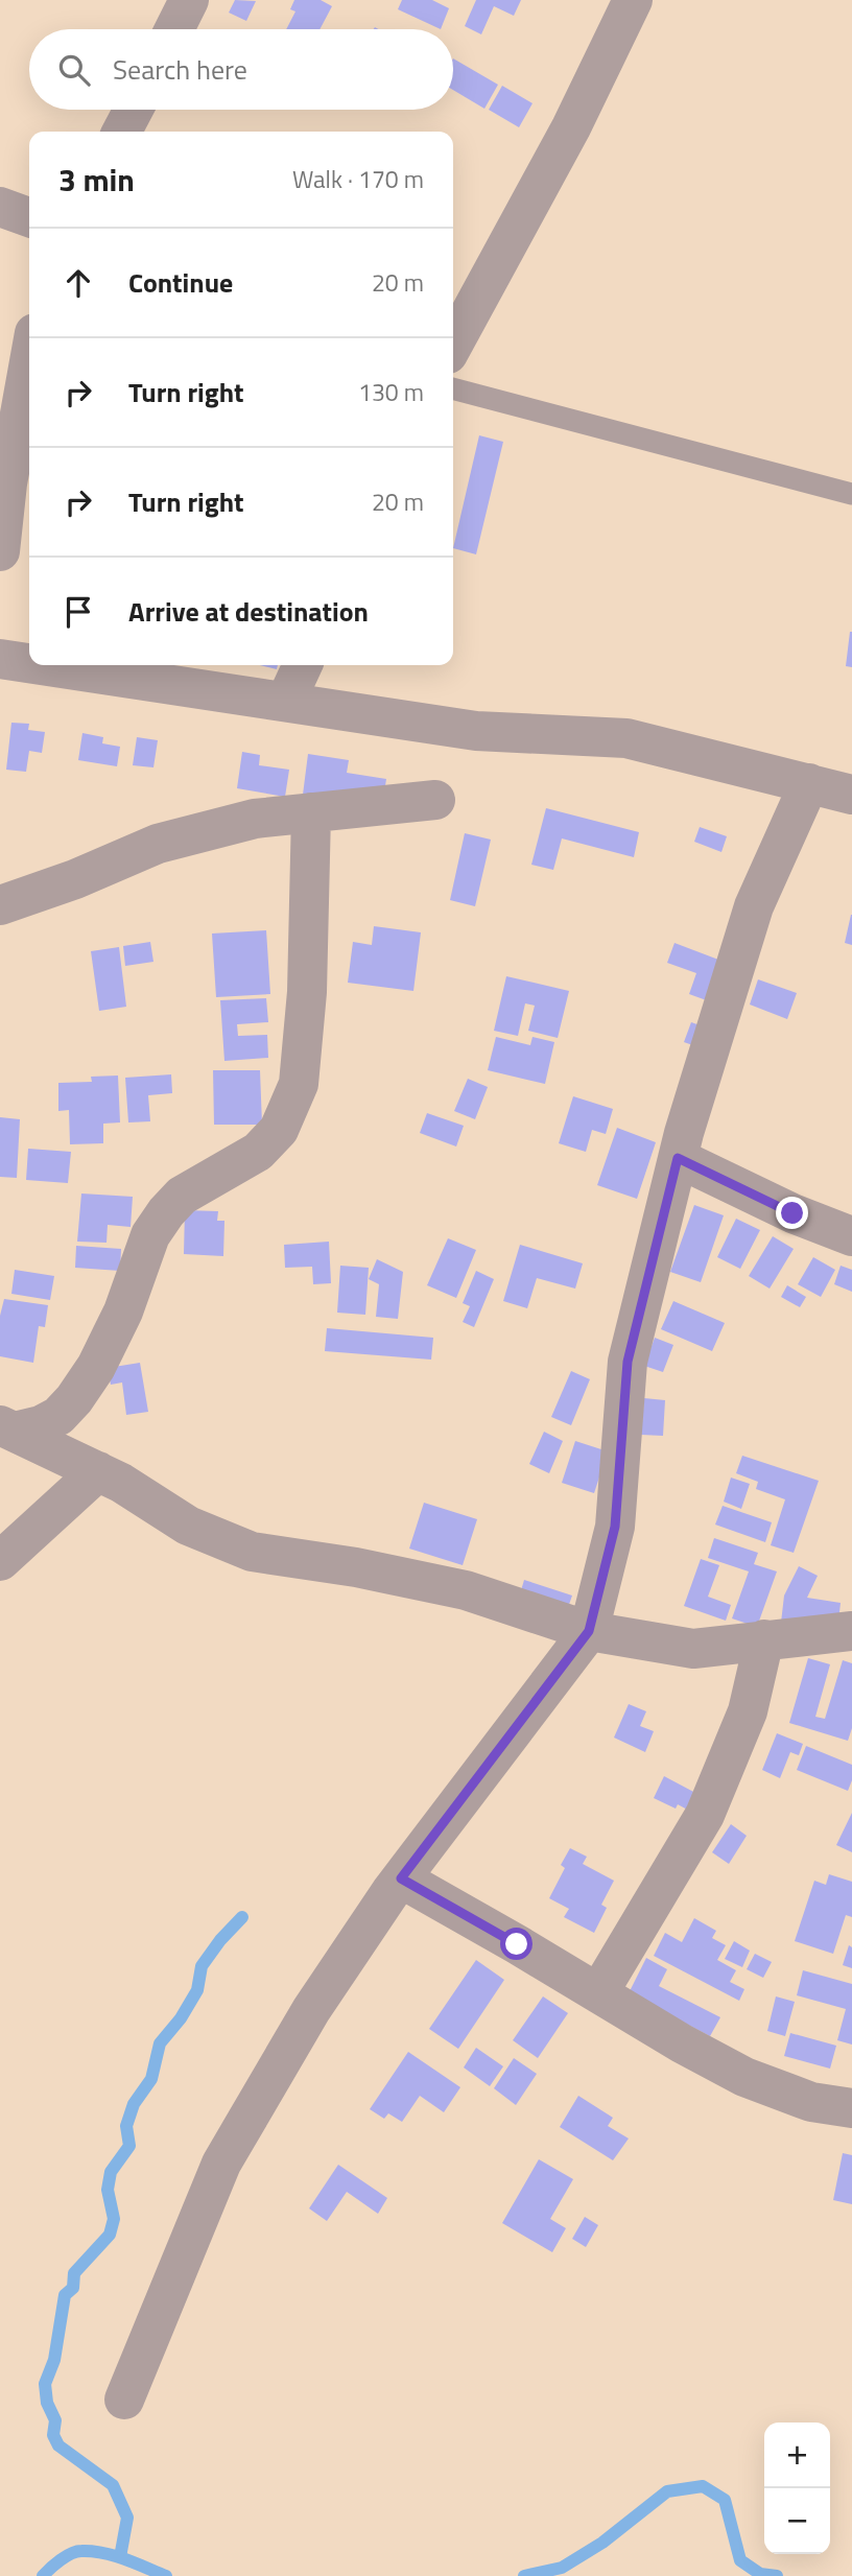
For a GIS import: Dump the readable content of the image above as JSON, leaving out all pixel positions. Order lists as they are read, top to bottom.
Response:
{
  "page": {
    "search": "Search here",
    "heading": ["3 min", "Walk · 170 m"],
    "list": [
      ["Continue", "20 m"],
      ["Turn right", "130 m"],
      ["Turn right", "20 m"],
      "Arrive at destination"
    ],
    "map_buttons": ["+", "−"]
  }
}
